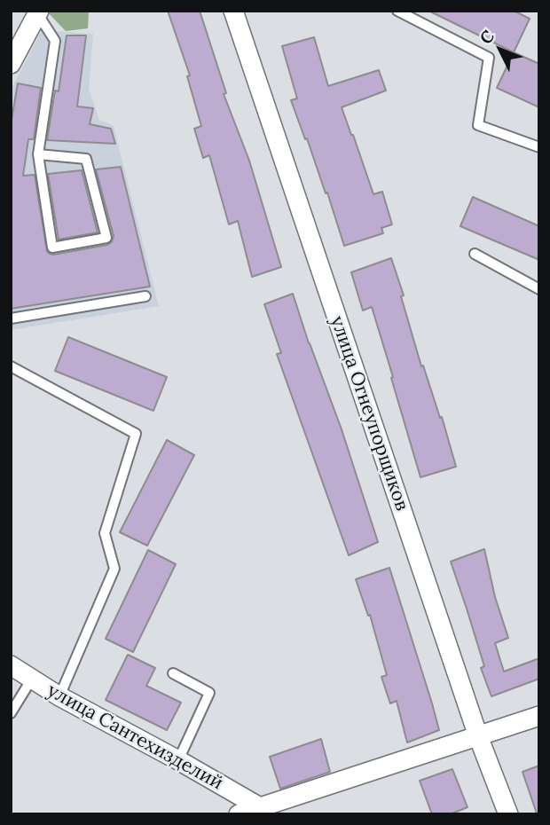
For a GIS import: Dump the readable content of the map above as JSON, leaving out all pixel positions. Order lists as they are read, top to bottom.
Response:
{
  "streets": {
    "street": ["улица Огнеупорщиков", "улица Сантехизделий"]
  },
  "north": "top left"
}
